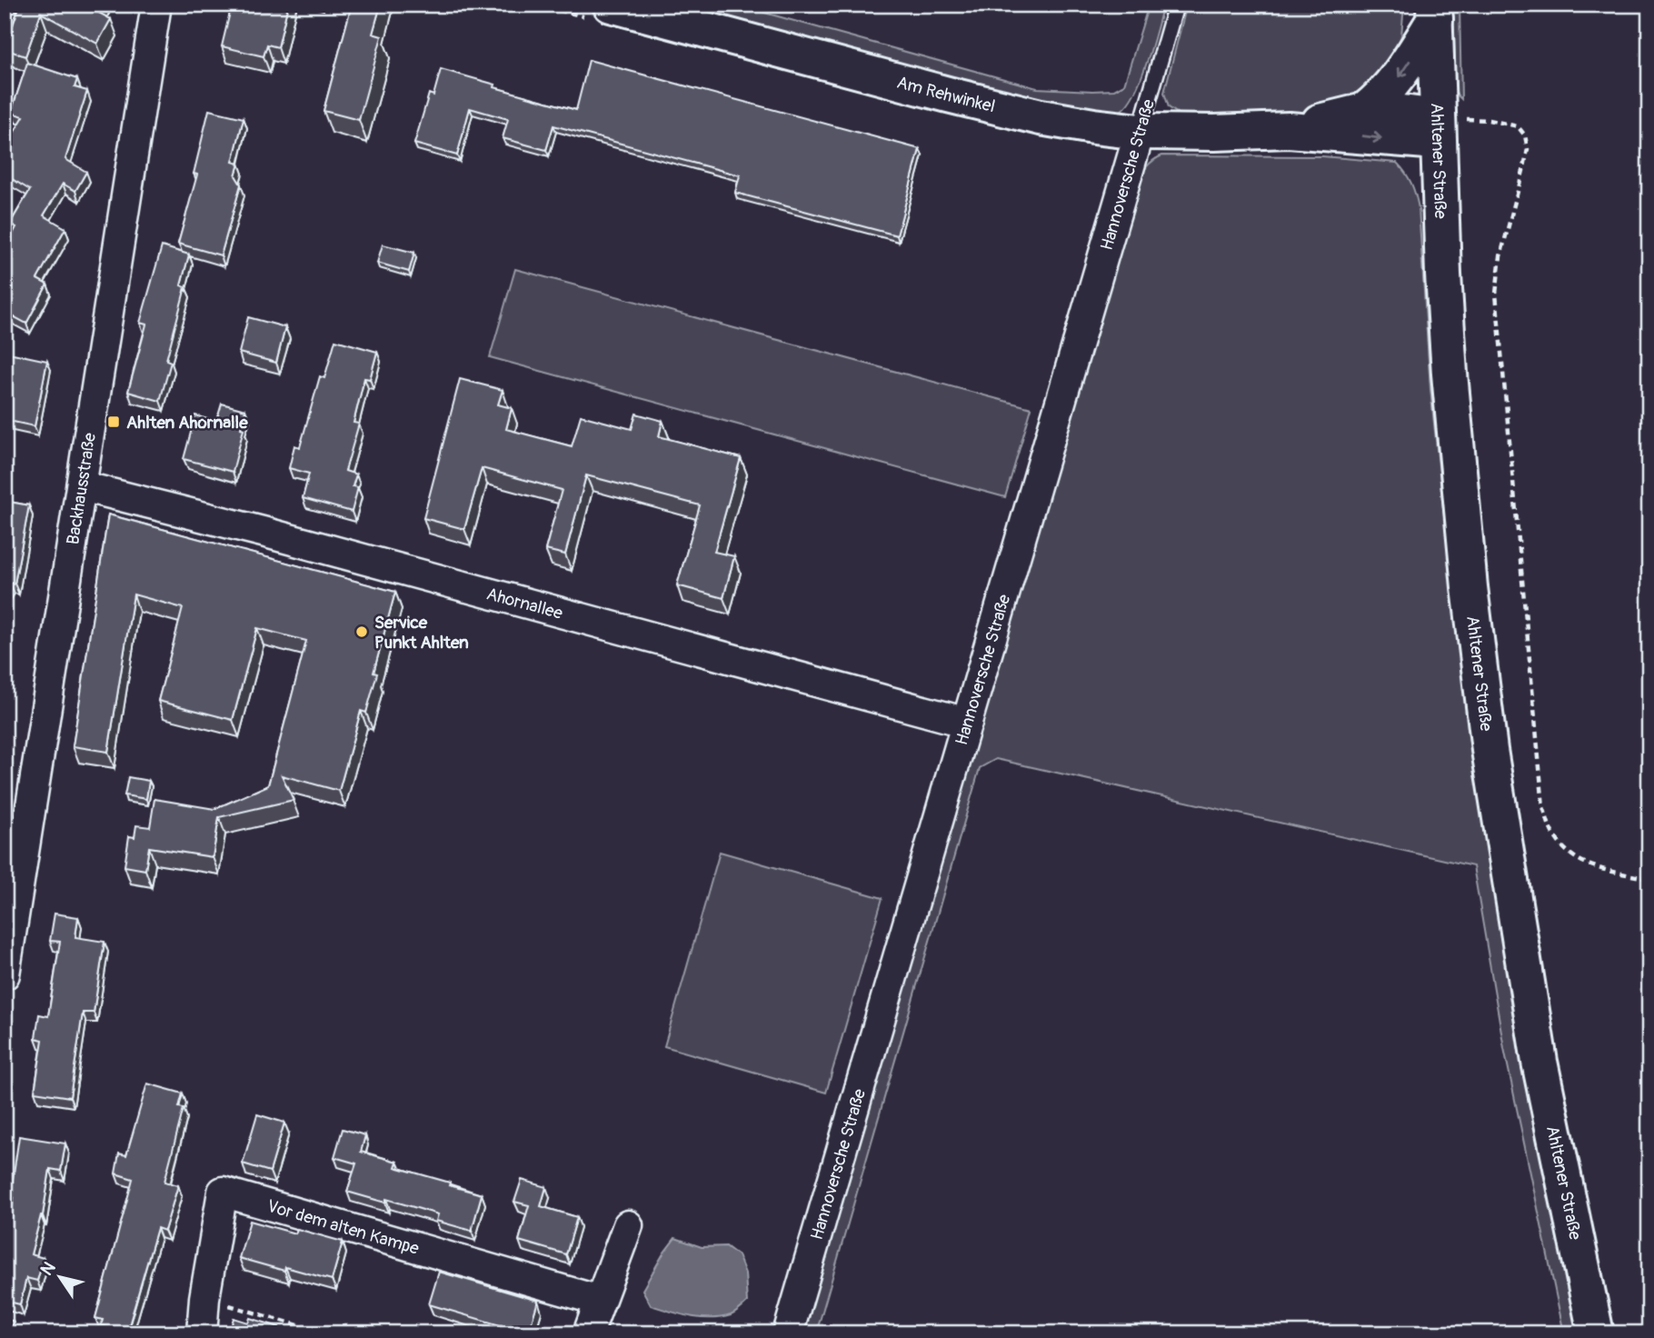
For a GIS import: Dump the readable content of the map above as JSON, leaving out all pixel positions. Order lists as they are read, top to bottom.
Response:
{
  "streets": {
    "main road": ["Am Rehwinkel", "Ahltener Straße"],
    "street": [
      "Hannoversche Straße",
      "Backhausstraße",
      "Ahornallee",
      "Vor dem alten Kampe"
    ]
  },
  "crossings": [
    ["Am Rehwinkel", "Ahltener Straße"],
    ["Am Rehwinkel", "Hannoversche Straße"],
    ["Hannoversche Straße", "Ahornallee"],
    ["Backhausstraße", "Ahornallee"]
  ],
  "places": {
    "transit": ["Ahlten Ahornalle"],
    "other": ["Service Punkt Ahlten"]
  },
  "north": "top left"
}
